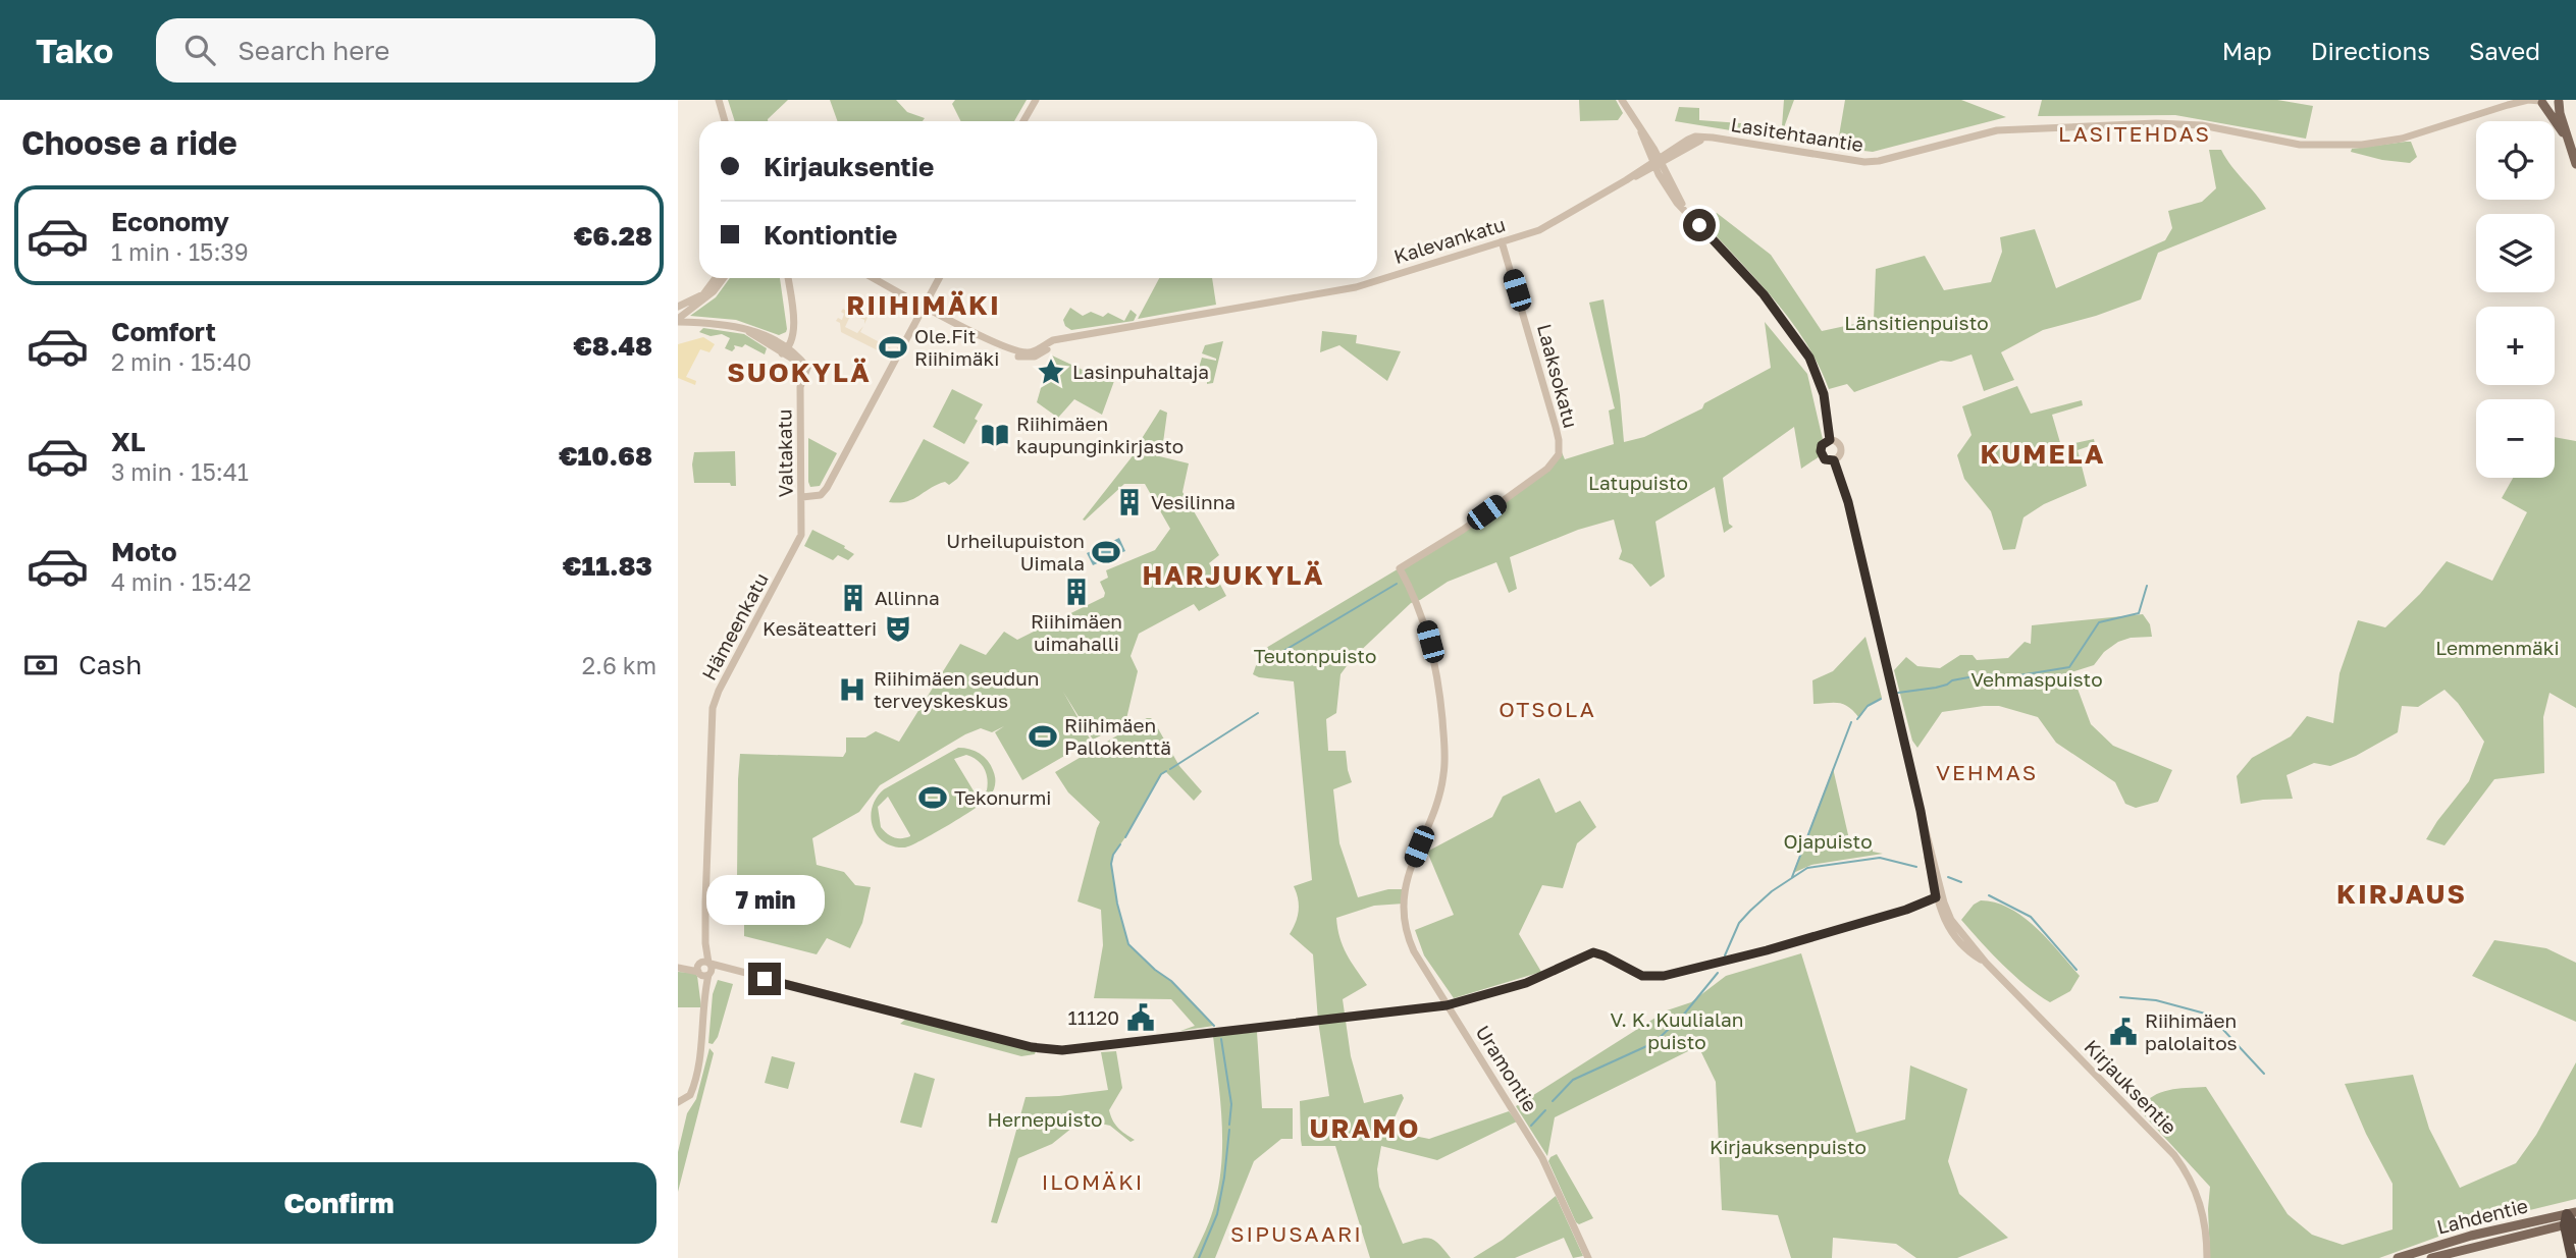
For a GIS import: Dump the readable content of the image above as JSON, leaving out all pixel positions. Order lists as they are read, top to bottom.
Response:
{
  "streets": {
    "main road": ["Lahdentie"],
    "street": [
      "Lasitehtaantie",
      "Kalevankatu",
      "Laaksokatu",
      "Valtakatu",
      "Hämeenkatu",
      "Uramontie",
      "Kirjauksentie"
    ]
  },
  "crossings": [
    ["Lasitehtaantie", "Kalevankatu"],
    ["Kalevankatu", "Laaksokatu"],
    ["Laaksokatu", "Uramontie"],
    ["Valtakatu", "Hämeenkatu"]
  ],
  "districts": [
    "LASITEHDAS",
    "RIIHIMÄKI",
    "SUOKYLÄ",
    "KUMELA",
    "HARJUKYLÄ",
    "OTSOLA",
    "VEHMAS",
    "KIRJAUS",
    "URAMO",
    "ILOMÄKI",
    "SIPUSAARI"
  ],
  "parks": [
    "Länsitienpuisto",
    "Latupuisto",
    "Lemmenmäki",
    "Teutonpuisto",
    "Vehmaspuisto",
    "Ojapuisto",
    "V. K. Kuulialan puisto",
    "Hernepuisto",
    "Kirjauksenpuisto"
  ],
  "places": {
    "sports": [
      "Ole.Fit Riihimäki",
      "Urheilupuiston Uimala",
      "Riihimäen Pallokenttä",
      "Tekonurmi"
    ],
    "place": ["Lasinpuhaltaja"],
    "library": ["Riihimäen kaupunginkirjasto"],
    "building": ["Vesilinna", "Riihimäen uimahalli", "Allinna"],
    "theatre": ["Kesäteatteri"],
    "hospital": ["Riihimäen seudun terveyskeskus"],
    "public building": ["11120", "Riihimäen palolaitos"]
  },
  "page": {
    "header": "Tako",
    "search": "Search here",
    "nav": ["Map", "Directions", "Saved"],
    "heading": "Choose a ride",
    "map_buttons": ["+", "−"],
    "banner": ["Kirjauksentie", "Kontiontie"],
    "list": [
      {
        "name": "Economy",
        "note": "1 min · 15:39",
        "value": "€6.28"
      },
      {
        "name": "Comfort",
        "note": "2 min · 15:40",
        "value": "€8.48"
      },
      {
        "name": "XL",
        "note": "3 min · 15:41",
        "value": "€10.68"
      },
      {
        "name": "Moto",
        "note": "4 min · 15:42",
        "value": "€11.83"
      }
    ],
    "pay": ["Cash", "2.6 km"],
    "bubble": "7 min",
    "buttons": "Confirm"
  }
}
